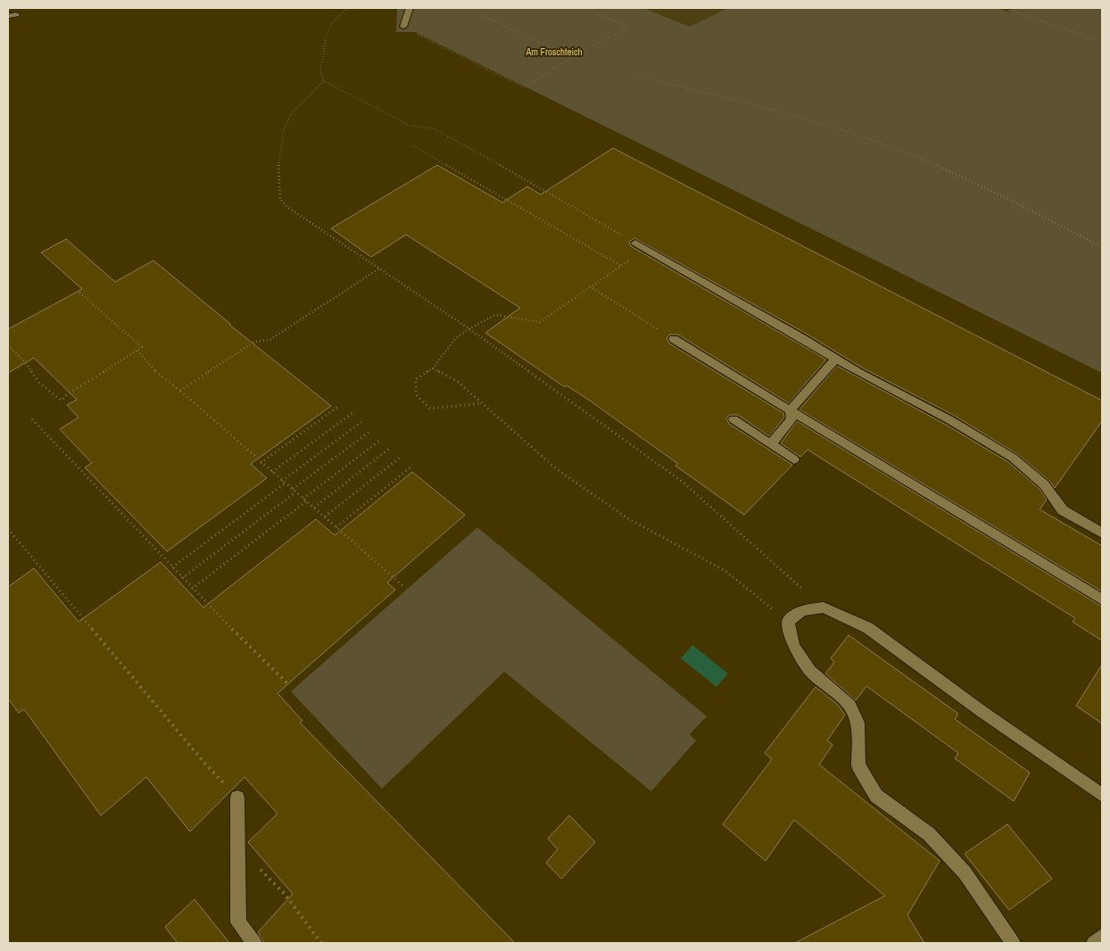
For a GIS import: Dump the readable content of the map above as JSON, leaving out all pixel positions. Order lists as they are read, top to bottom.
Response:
{
  "parks": ["Am Froschteich"]
}
